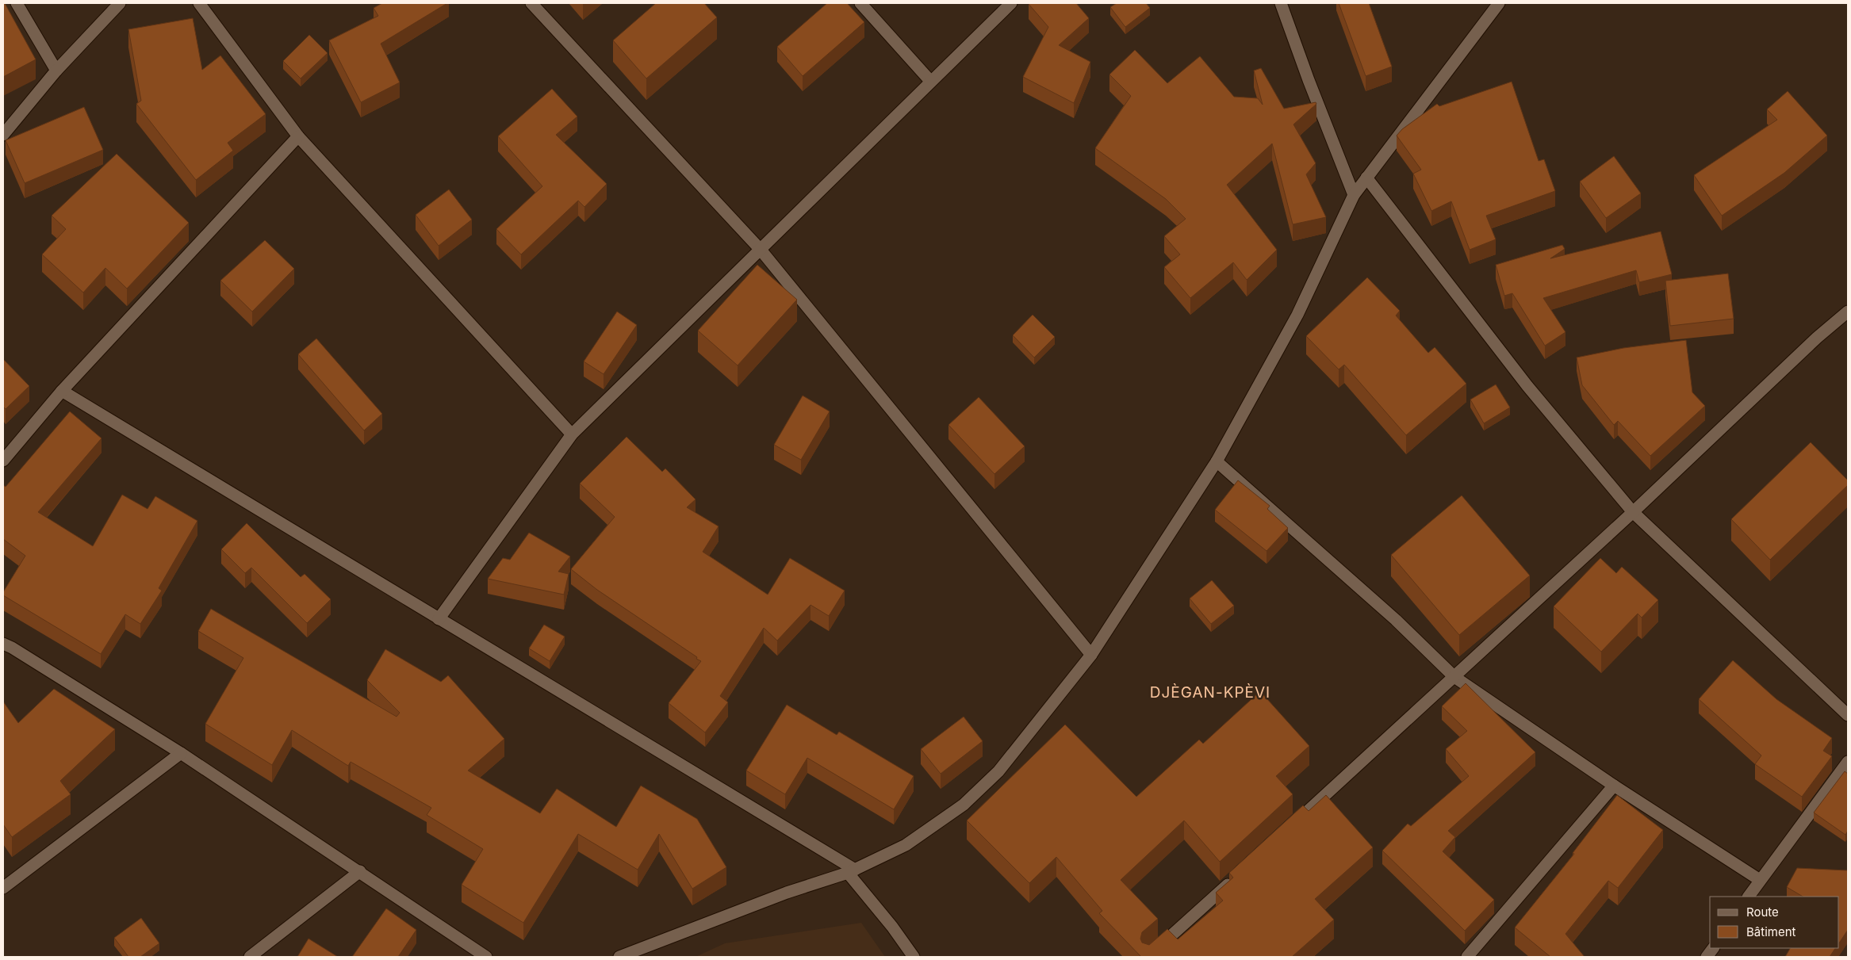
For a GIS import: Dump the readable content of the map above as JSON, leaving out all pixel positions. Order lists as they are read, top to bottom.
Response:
{
  "districts": ["DJÈGAN-KPÈVI"],
  "legend": ["Route", "Bâtiment"]
}
